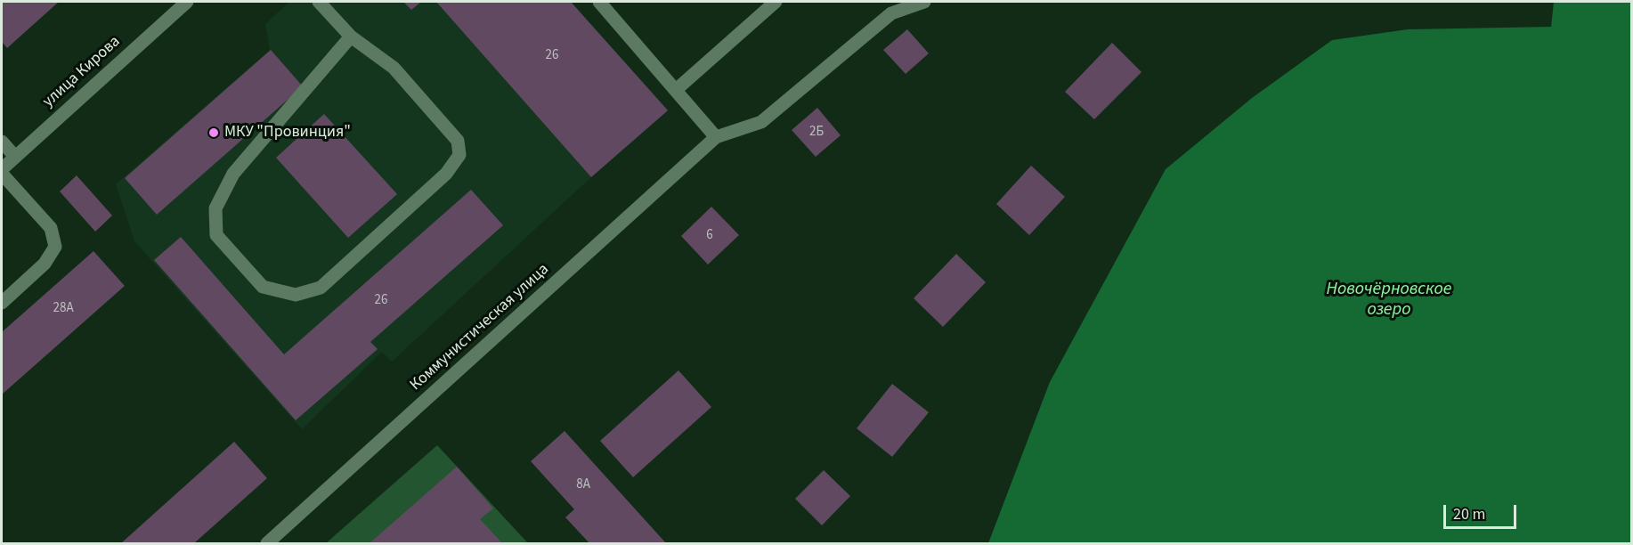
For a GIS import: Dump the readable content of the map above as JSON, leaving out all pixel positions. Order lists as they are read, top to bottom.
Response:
{
  "streets": {
    "street": ["улица Кирова", "Коммунистическая улица"]
  },
  "water": ["Новочёрновское озеро"],
  "places": ["МКУ \"Провинция\""],
  "house_numbers": [
    "26",
    "2Б",
    "6",
    "26",
    "28А",
    "8А"
  ],
  "scale_bar": "20 m"
}
